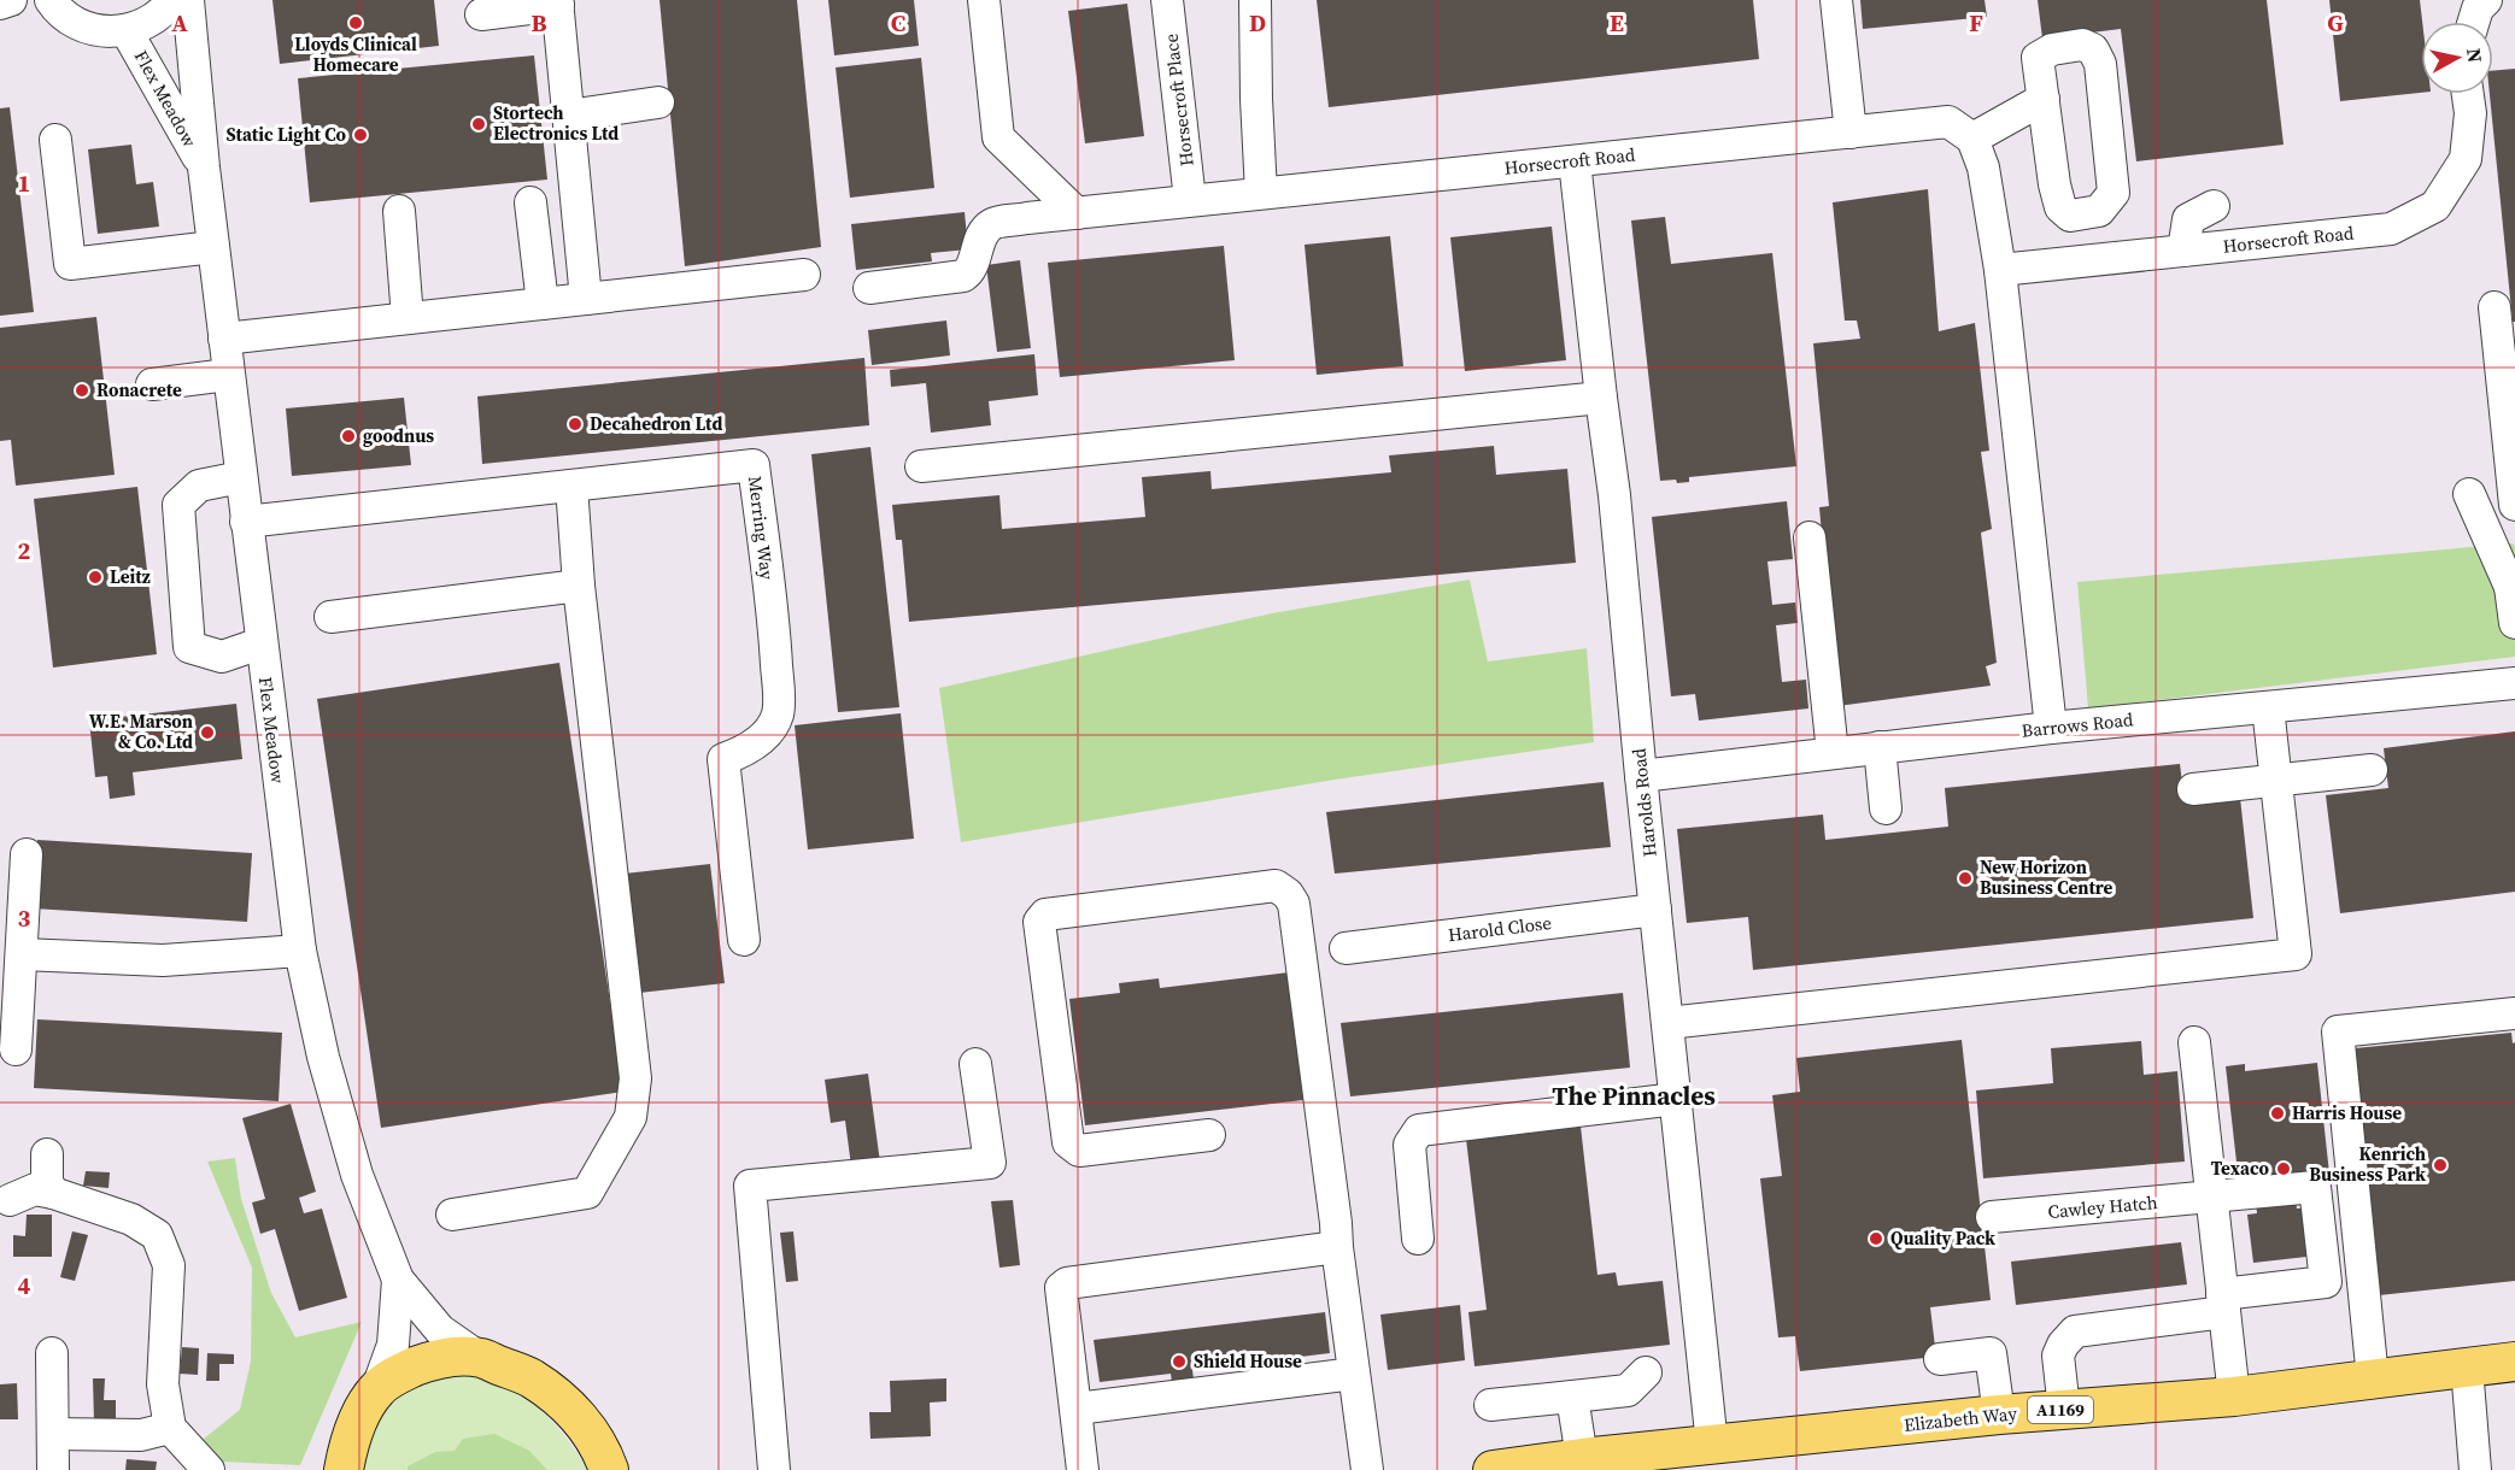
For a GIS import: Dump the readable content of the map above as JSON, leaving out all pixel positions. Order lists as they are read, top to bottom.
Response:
{
  "streets": {
    "main road": ["A1169", "Elizabeth Way"],
    "street": [
      "Flex Meadow",
      "Horsecroft Place",
      "Horsecroft Road",
      "Merring Way",
      "Barrows Road",
      "Harolds Road",
      "Harold Close",
      "Cawley Hatch"
    ]
  },
  "crossings": [
    ["Flex Meadow", "Merring Way"],
    ["Horsecroft Place", "Horsecroft Road"],
    ["Horsecroft Road", "Harolds Road"],
    ["Barrows Road", "Harolds Road"],
    ["Harolds Road", "Harold Close"],
    ["Harolds Road", "Elizabeth Way"]
  ],
  "districts": ["The Pinnacles"],
  "places": [
    "Lloyds Clinical Homecare",
    "Stortech Electronics Ltd",
    "Static Light Co",
    "Ronacrete",
    "Decahedron Ltd",
    "goodnus",
    "Leitz",
    "W.E. Marson & Co. Ltd",
    "New Horizon Business Centre",
    "Harris House",
    "Kenrich Business Park",
    "Texaco",
    "Quality Pack",
    "Shield House"
  ],
  "north": "right",
  "grid": {
    "columns": [
      "A",
      "B",
      "C",
      "D",
      "E",
      "F",
      "G"
    ],
    "rows": [
      "1",
      "2",
      "3",
      "4"
    ]
  }
}
